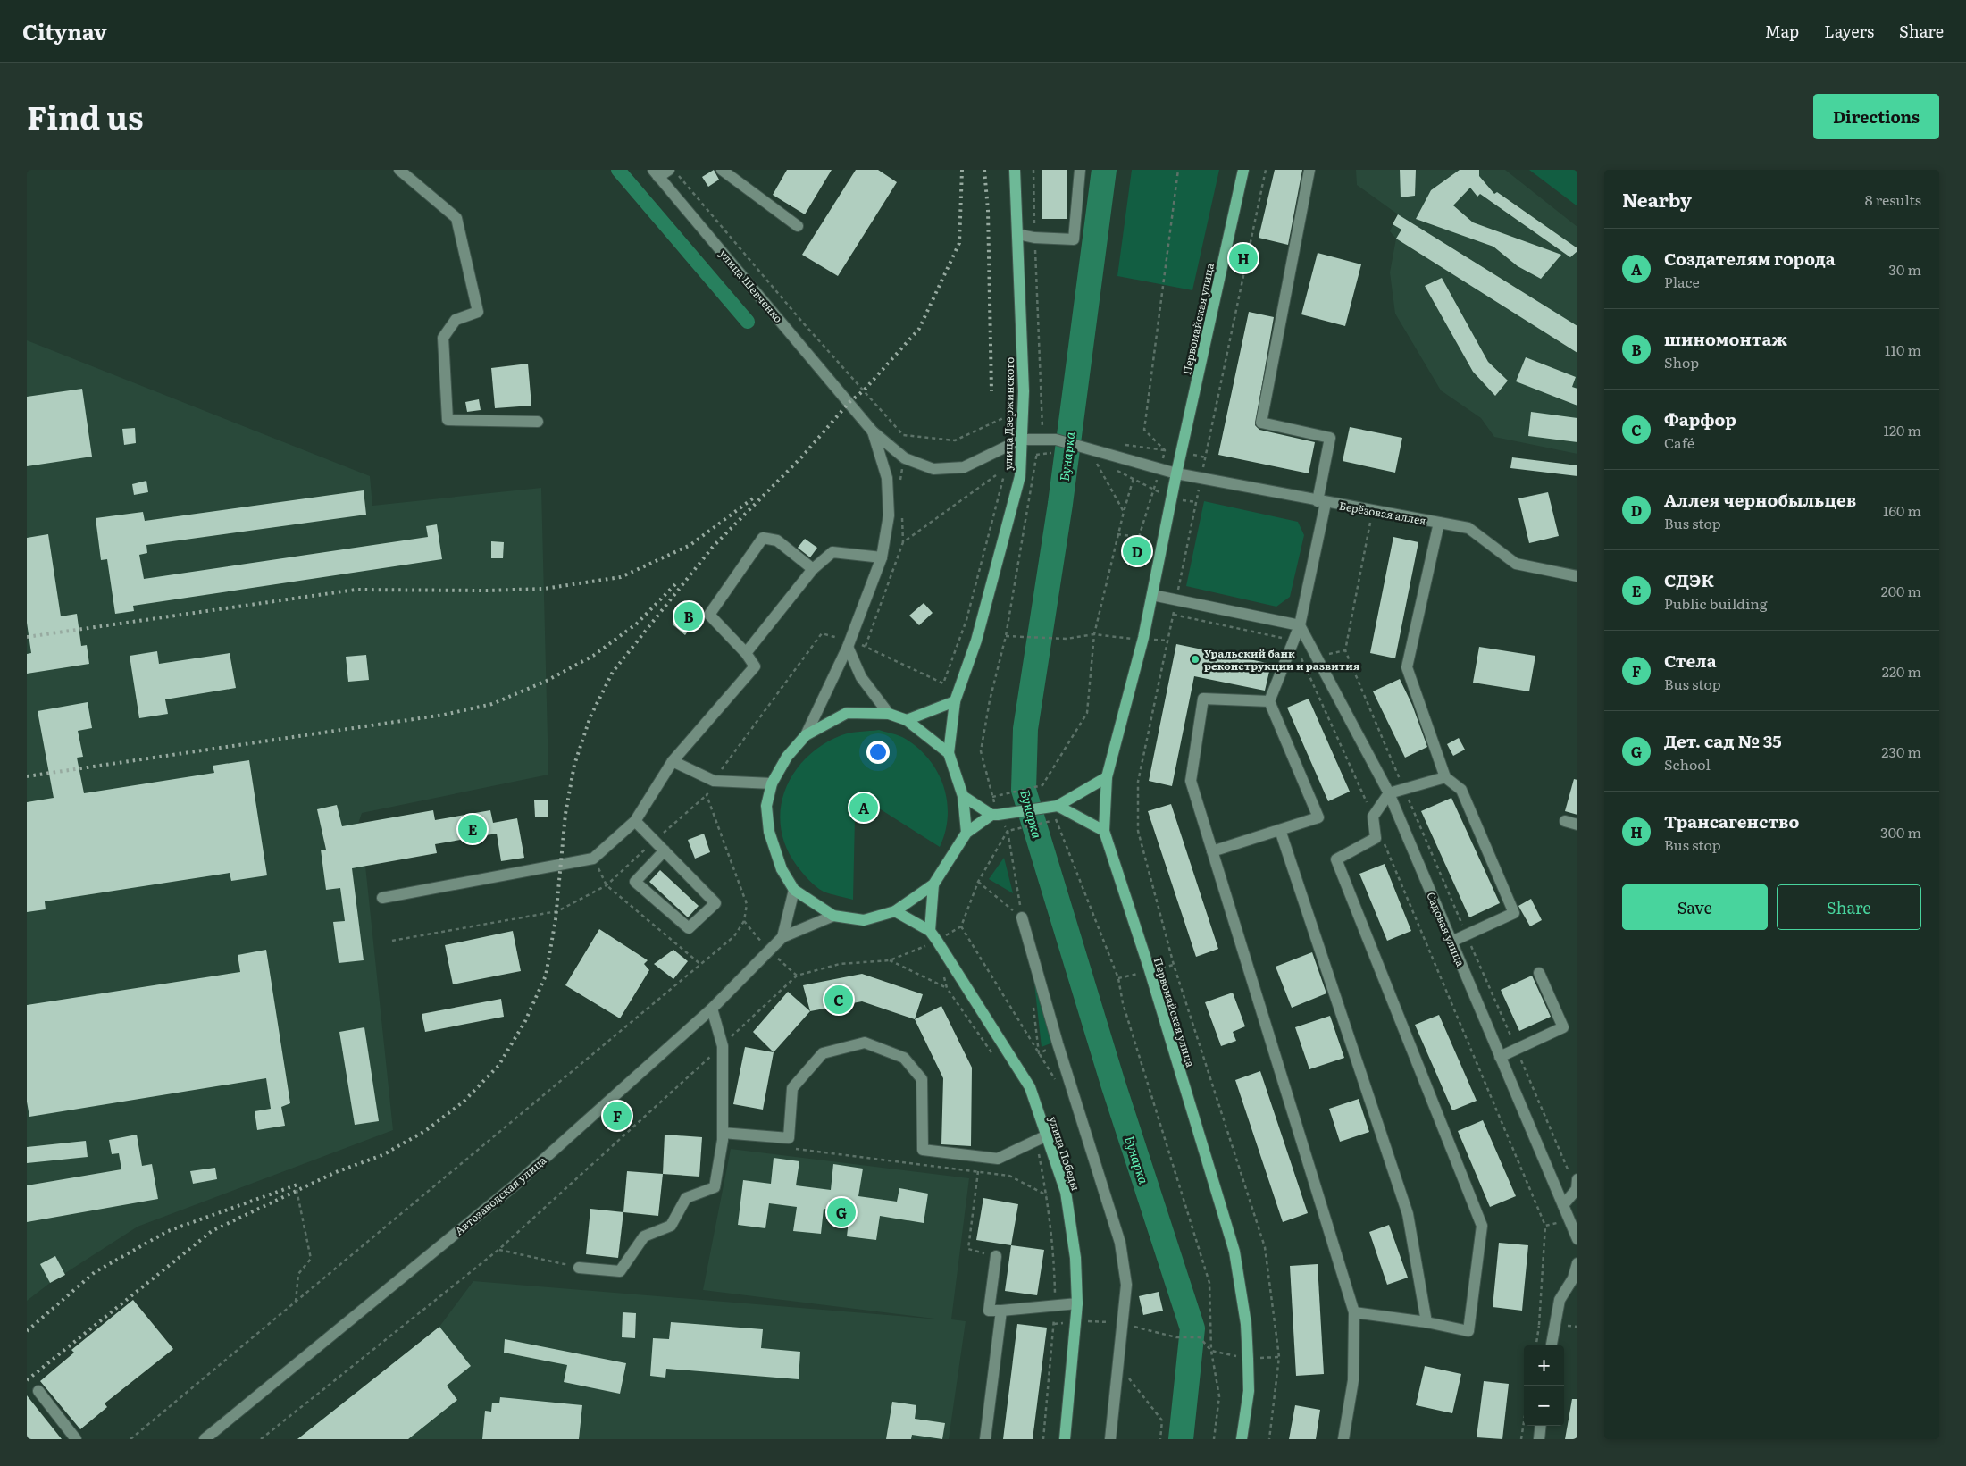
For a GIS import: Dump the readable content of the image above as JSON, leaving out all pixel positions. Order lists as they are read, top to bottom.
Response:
{
  "streets": {
    "main road": ["Первомайская улица", "улица Дзержинского", "улица Победы"],
    "street": [
      "улица Шевченко",
      "Берёзовая аллея",
      "Садовая улица",
      "Автозаводская улица"
    ]
  },
  "crossings": [
    ["Первомайская улица", "Берёзовая аллея"],
    ["улица Дзержинского", "Берёзовая аллея"]
  ],
  "water": ["Бунарка"],
  "places": ["Уральский банк реконструкции и развития"],
  "page": {
    "header": "Citynav",
    "nav": ["Map", "Layers", "Share"],
    "title": "Find us",
    "buttons": [
      "Directions",
      ["Save", "Share"]
    ],
    "heading": ["Nearby", "8 results"],
    "list": [
      {
        "mark": "A",
        "name": "Создателям города",
        "note": "Place",
        "value": "30 m"
      },
      {
        "mark": "B",
        "name": "шиномонтаж",
        "note": "Shop",
        "value": "110 m"
      },
      {
        "mark": "C",
        "name": "Фарфор",
        "note": "Café",
        "value": "120 m"
      },
      {
        "mark": "D",
        "name": "Аллея чернобыльцев",
        "note": "Bus stop",
        "value": "160 m"
      },
      {
        "mark": "E",
        "name": "СДЭК",
        "note": "Public building",
        "value": "200 m"
      },
      {
        "mark": "F",
        "name": "Стела",
        "note": "Bus stop",
        "value": "220 m"
      },
      {
        "mark": "G",
        "name": "Дет. сад № 35",
        "note": "School",
        "value": "230 m"
      },
      {
        "mark": "H",
        "name": "Трансагенство",
        "note": "Bus stop",
        "value": "300 m"
      }
    ],
    "pins": [
      "H",
      "D",
      "B",
      "A",
      "E",
      "C",
      "F",
      "G"
    ],
    "map_buttons": ["+", "−"]
  }
}
